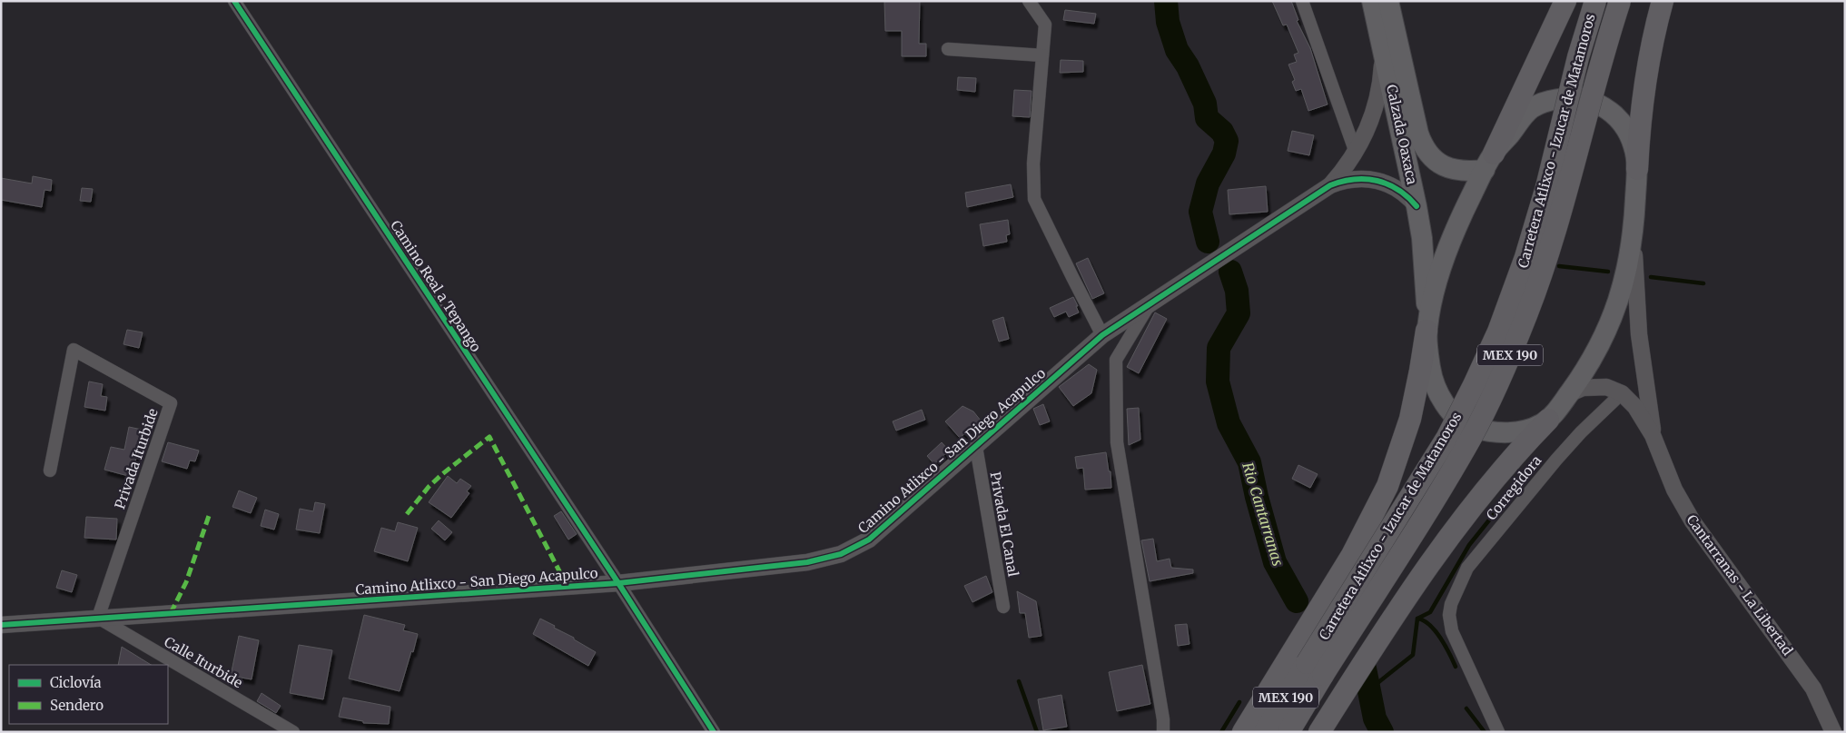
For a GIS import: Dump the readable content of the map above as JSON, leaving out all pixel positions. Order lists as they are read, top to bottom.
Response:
{
  "streets": {
    "highway": ["Carretera Atlixco - Izucar de Matamoros", "MEX 190"],
    "main road": ["Calzada Oaxaca"],
    "street": [
      "Camino Real a Tepango",
      "Camino Atlixco - San Diego Acapulco",
      "Privada Iturbide",
      "Corregidora",
      "Privada El Canal",
      "Cantarranas - La Libertad",
      "Calle Iturbide"
    ]
  },
  "crossings": [
    ["Calzada Oaxaca", "Camino Atlixco - San Diego Acapulco"],
    ["Camino Real a Tepango", "Camino Atlixco - San Diego Acapulco"],
    ["Camino Atlixco - San Diego Acapulco", "Privada Iturbide"],
    ["Camino Atlixco - San Diego Acapulco", "Privada El Canal"],
    ["Camino Atlixco - San Diego Acapulco", "Calle Iturbide"],
    ["Privada Iturbide", "Calle Iturbide"],
    ["Corregidora", "Cantarranas - La Libertad"]
  ],
  "water": ["Rio Cantarranas"],
  "legend": ["Ciclovía", "Sendero"]
}
